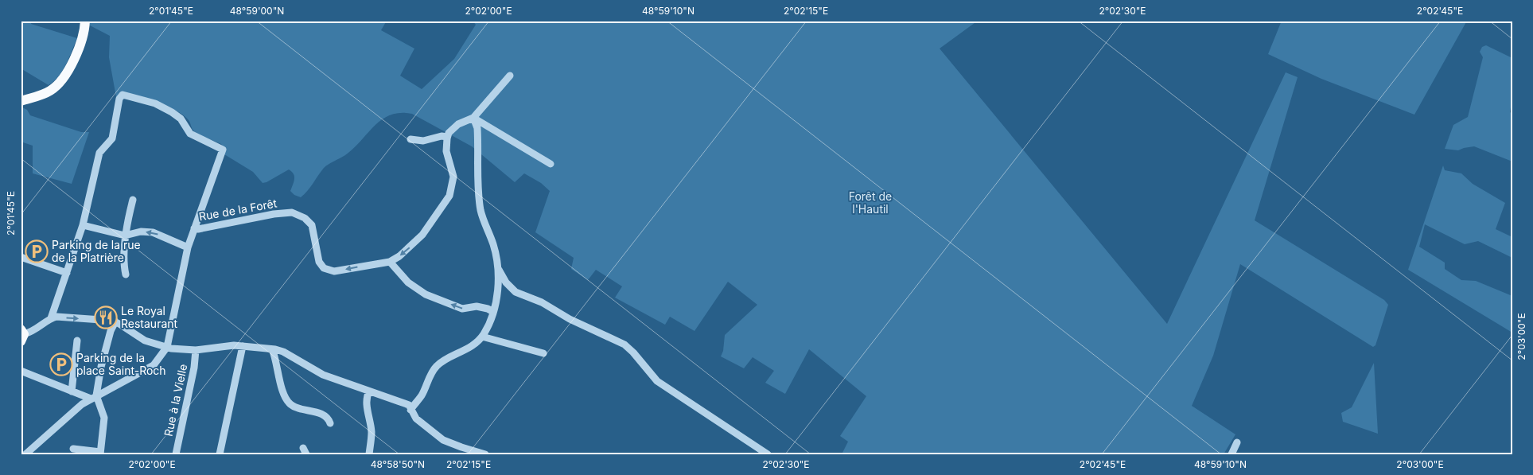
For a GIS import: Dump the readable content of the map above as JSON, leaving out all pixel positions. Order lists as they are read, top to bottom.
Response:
{
  "streets": {
    "street": ["Rue de la Forêt", "Rue à la Vielle"]
  },
  "parks": ["Forêt de l'Hautil"],
  "places": {
    "parking": ["Parking de la rue de la Platrière", "Parking de la place Saint-Roch"],
    "restaurant": ["Le Royal Restaurant"]
  },
  "coordinates": [
    "2°01'45\"E",
    "48°59'00\"N",
    "2°02'00\"E",
    "48°59'10\"N",
    "2°02'15\"E",
    "2°02'30\"E",
    "2°02'45\"E",
    "2°03'00\"E",
    "48°58'50\"N"
  ]
}
